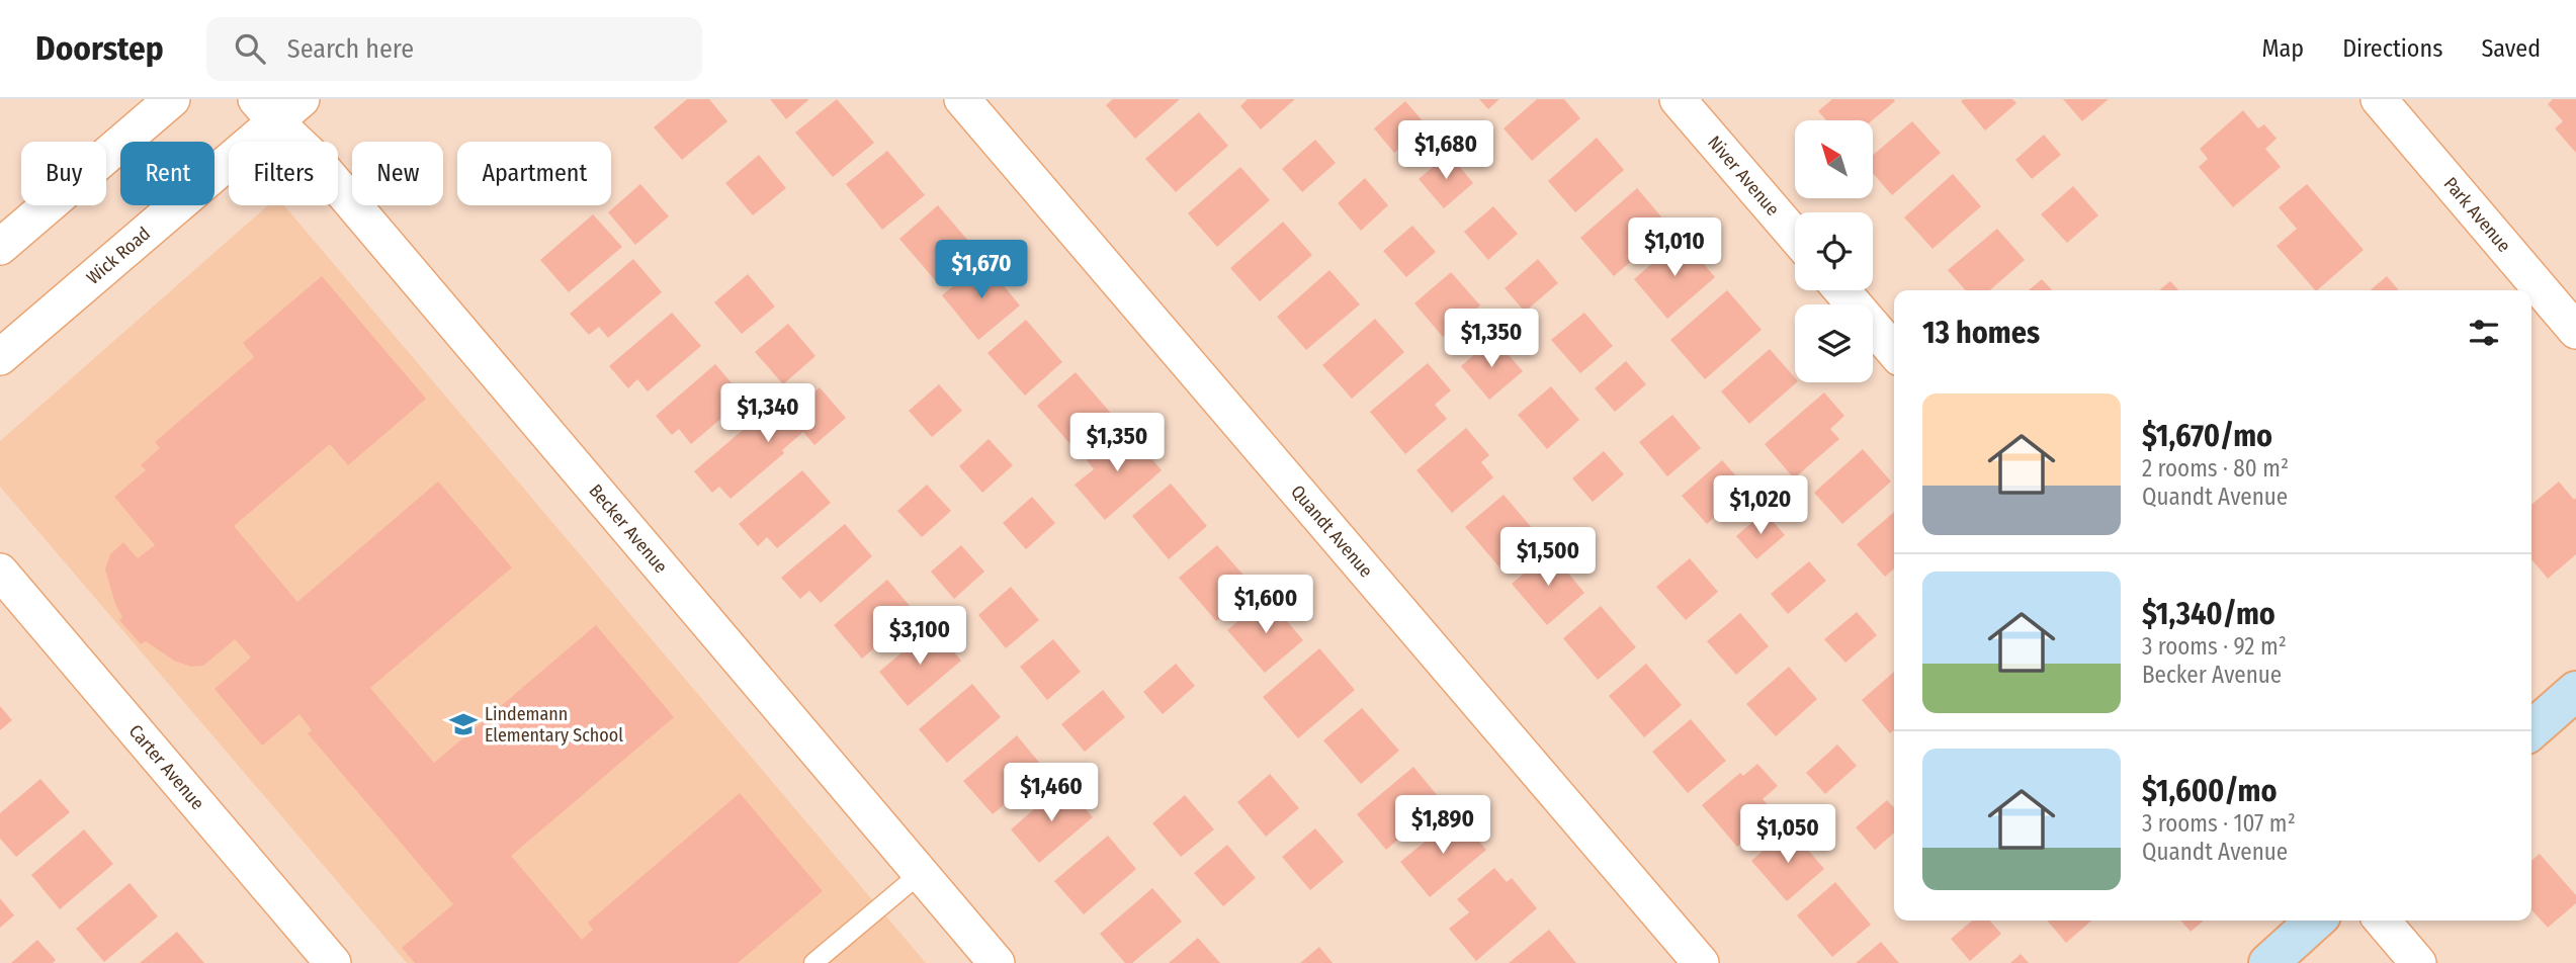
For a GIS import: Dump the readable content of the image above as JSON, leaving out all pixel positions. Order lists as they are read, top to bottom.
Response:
{
  "streets": {
    "street": [
      "Niver Avenue",
      "Park Avenue",
      "Wick Road",
      "Becker Avenue",
      "Quandt Avenue",
      "Carter Avenue"
    ]
  },
  "crossings": [
    ["Wick Road", "Becker Avenue"]
  ],
  "places": {
    "school or university": ["Lindemann Elementary School"]
  },
  "north": "top left",
  "page": {
    "header": "Doorstep",
    "search": "Search here",
    "nav": ["Map", "Directions", "Saved"],
    "price": [
      "$1,680",
      "$1,010",
      "$1,670",
      "$1,350",
      "$1,340",
      "$1,350",
      "$1,020",
      "$1,500",
      "$1,600",
      "$3,100",
      "$1,460",
      "$1,890",
      "$1,050"
    ],
    "chip": [
      "Buy",
      "Rent",
      "Filters",
      "New",
      "Apartment"
    ],
    "heading": "13 homes",
    "list": [
      {
        "name": "$1,670/mo",
        "note": "2 rooms · 80 m² · Quandt Avenue"
      },
      {
        "name": "$1,340/mo",
        "note": "3 rooms · 92 m² · Becker Avenue"
      },
      {
        "name": "$1,600/mo",
        "note": "3 rooms · 107 m² · Quandt Avenue"
      }
    ]
  }
}
